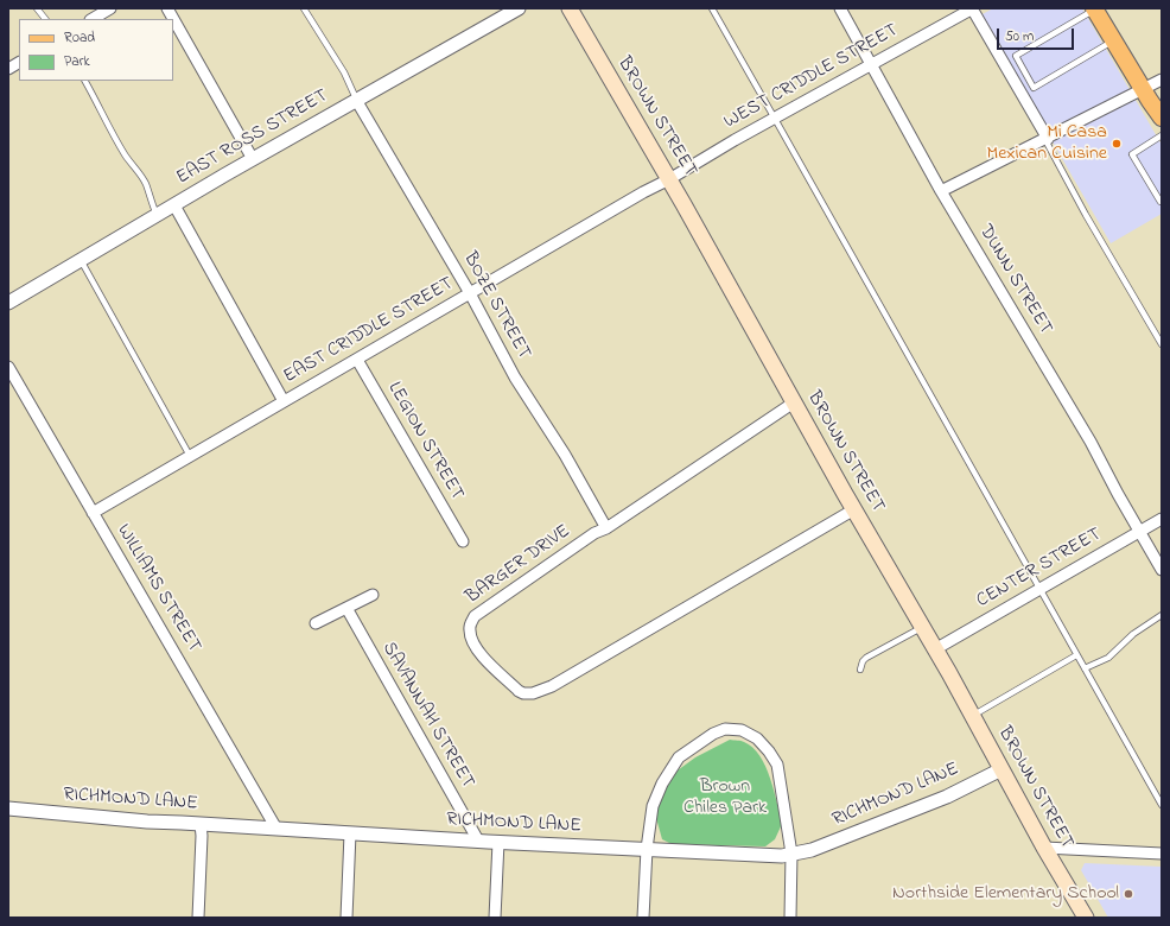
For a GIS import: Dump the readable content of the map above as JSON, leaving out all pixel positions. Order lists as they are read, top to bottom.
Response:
{
  "streets": {
    "main road": ["BROWN STREET"],
    "street": [
      "WEST CRIDDLE STREET",
      "EAST ROSS STREET",
      "DUNN STREET",
      "BOZE STREET",
      "EAST CRIDDLE STREET",
      "LEGION STREET",
      "BARGER DRIVE",
      "CENTER STREET",
      "WILLIAMS STREET",
      "SAVANNAH STREET",
      "RICHMOND LANE"
    ]
  },
  "crossings": [
    ["WEST CRIDDLE STREET", "BROWN STREET"],
    ["WEST CRIDDLE STREET", "DUNN STREET"],
    ["WEST CRIDDLE STREET", "EAST CRIDDLE STREET"],
    ["BROWN STREET", "EAST CRIDDLE STREET"],
    ["BROWN STREET", "BARGER DRIVE"],
    ["BROWN STREET", "CENTER STREET"],
    ["BROWN STREET", "RICHMOND LANE"],
    ["EAST ROSS STREET", "BOZE STREET"],
    ["EAST ROSS STREET", "EAST CRIDDLE STREET"],
    ["DUNN STREET", "CENTER STREET"],
    ["BOZE STREET", "EAST CRIDDLE STREET"],
    ["BOZE STREET", "BARGER DRIVE"],
    ["EAST CRIDDLE STREET", "LEGION STREET"],
    ["EAST CRIDDLE STREET", "WILLIAMS STREET"],
    ["WILLIAMS STREET", "RICHMOND LANE"],
    ["SAVANNAH STREET", "RICHMOND LANE"]
  ],
  "parks": ["Brown Chiles Park"],
  "places": ["Mi Casa Mexican Cuisine", "Northside Elementary School"],
  "legend": ["Road", "Park"],
  "scale_bar": "50 m"
}
